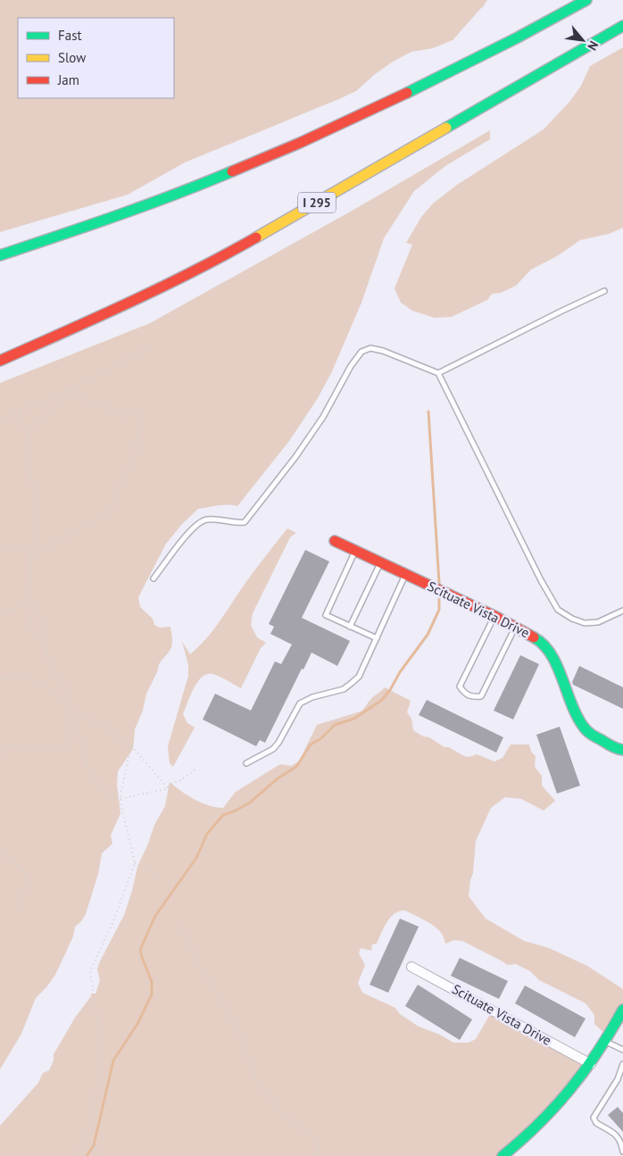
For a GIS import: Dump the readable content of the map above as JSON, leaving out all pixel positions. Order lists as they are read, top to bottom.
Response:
{
  "streets": {
    "main road": ["I 295", "Scituate Vista Drive"]
  },
  "legend": ["Fast", "Slow", "Jam"],
  "north": "bottom right"
}
